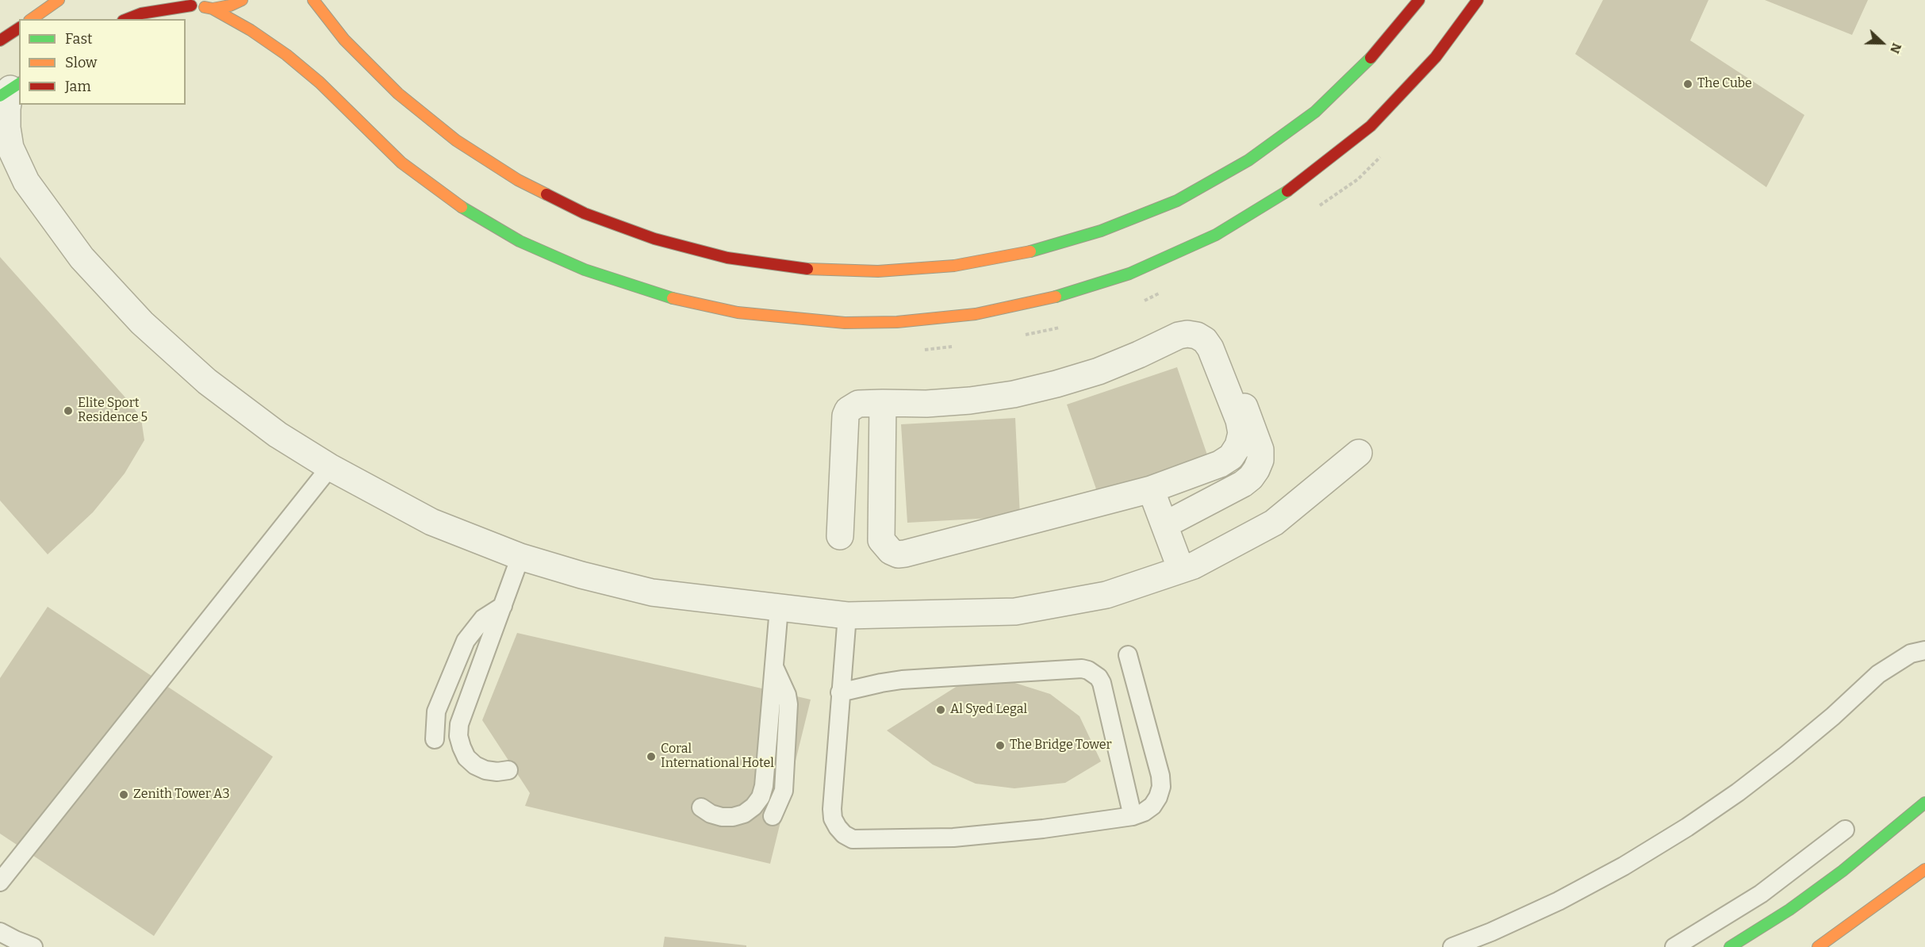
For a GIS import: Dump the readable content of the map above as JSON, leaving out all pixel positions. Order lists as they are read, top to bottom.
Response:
{
  "places": [
    "The Cube",
    "Elite Sport Residence 5",
    "Al Syed Legal",
    "The Bridge Tower",
    "Coral International Hotel",
    "Zenith Tower A3"
  ],
  "legend": ["Fast", "Slow", "Jam"],
  "north": "right"
}
